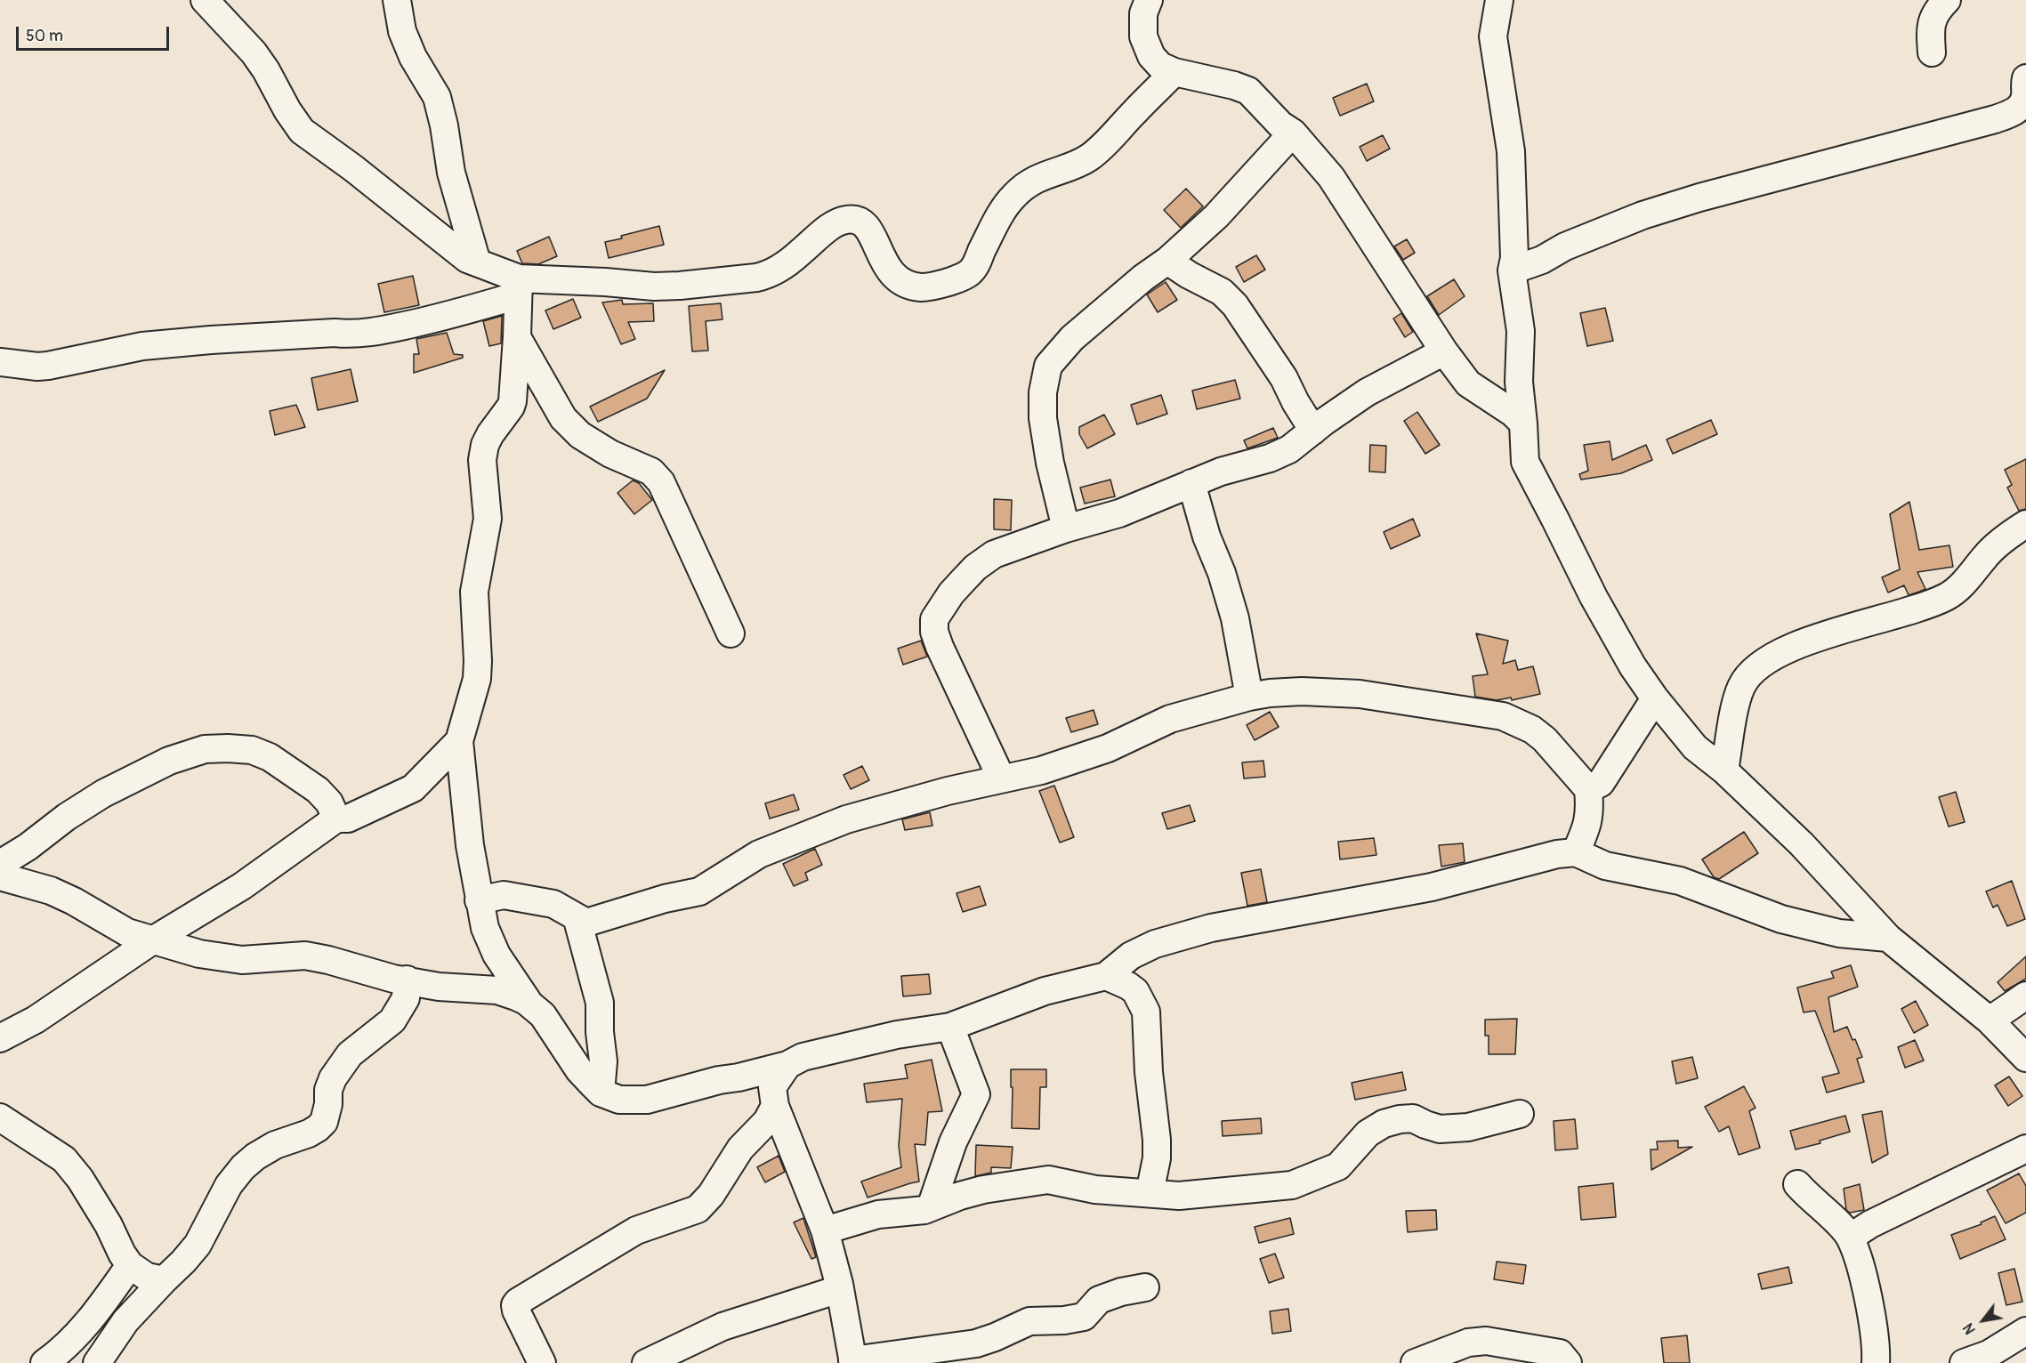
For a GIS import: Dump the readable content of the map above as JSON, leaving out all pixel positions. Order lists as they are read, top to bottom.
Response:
{
  "scale_bar": "50 m",
  "north": "bottom left"
}
